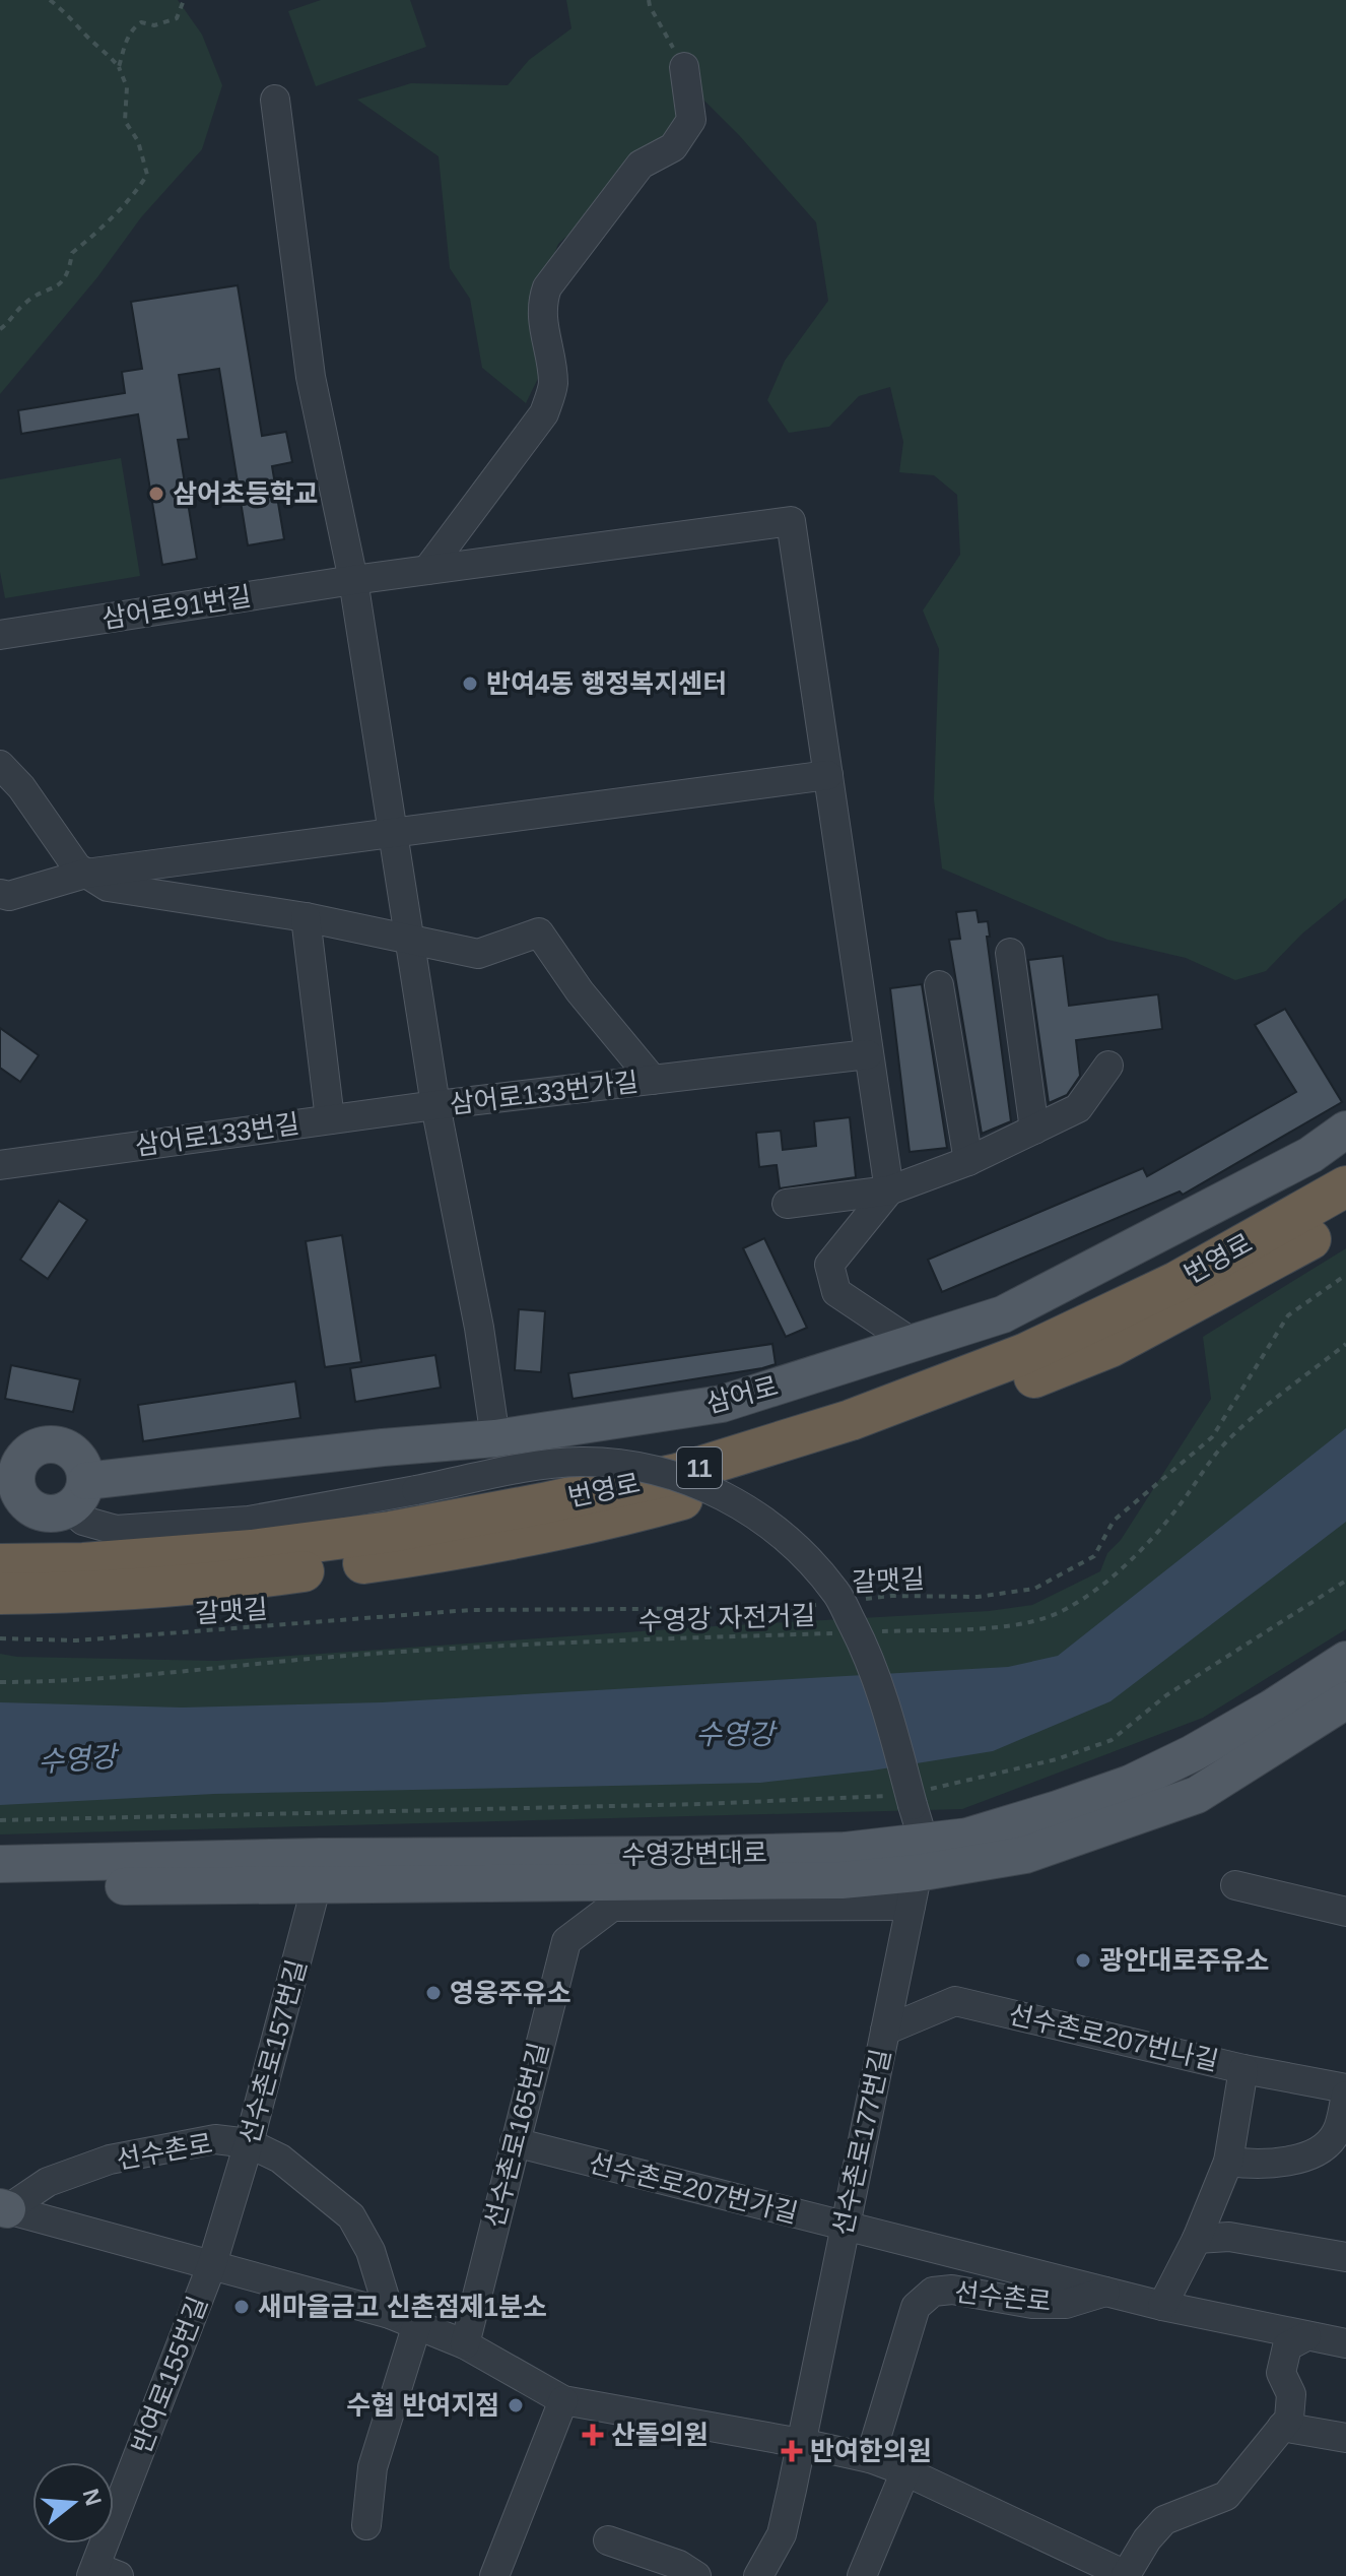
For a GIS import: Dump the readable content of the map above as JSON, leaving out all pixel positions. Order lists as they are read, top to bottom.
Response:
{
  "streets": {
    "highway": ["번영로", "11"],
    "main road": ["삼어로", "수영강변대로"],
    "street": [
      "삼어로91번길",
      "삼어로133번가길",
      "삼어로133번길",
      "선수촌로207번나길",
      "선수촌로157번길",
      "선수촌로165번길",
      "선수촌로177번길",
      "선수촌로",
      "선수촌로207번가길",
      "반여로155번길"
    ],
    "path": ["갈맷길", "수영강 자전거길"]
  },
  "crossings": [
    ["삼어로133번가길", "삼어로133번길"],
    ["수영강변대로", "선수촌로157번길"],
    ["수영강변대로", "선수촌로165번길"],
    ["수영강변대로", "선수촌로177번길"],
    ["선수촌로207번나길", "선수촌로177번길"],
    ["선수촌로157번길", "선수촌로"],
    ["선수촌로157번길", "반여로155번길"],
    ["선수촌로165번길", "선수촌로177번길"],
    ["선수촌로165번길", "선수촌로"],
    ["선수촌로165번길", "선수촌로207번가길"],
    ["선수촌로177번길", "선수촌로"],
    ["선수촌로177번길", "선수촌로207번가길"],
    ["선수촌로", "선수촌로207번가길"],
    ["선수촌로", "반여로155번길"]
  ],
  "water": ["수영강"],
  "places": {
    "other": [
      "삼어초등학교",
      "반여4동 행정복지센터",
      "광안대로주유소",
      "영웅주유소",
      "새마을금고 신촌점제1분소",
      "수협 반여지점"
    ],
    "health": ["산돌의원", "반여한의원"]
  },
  "north": "right"
}
